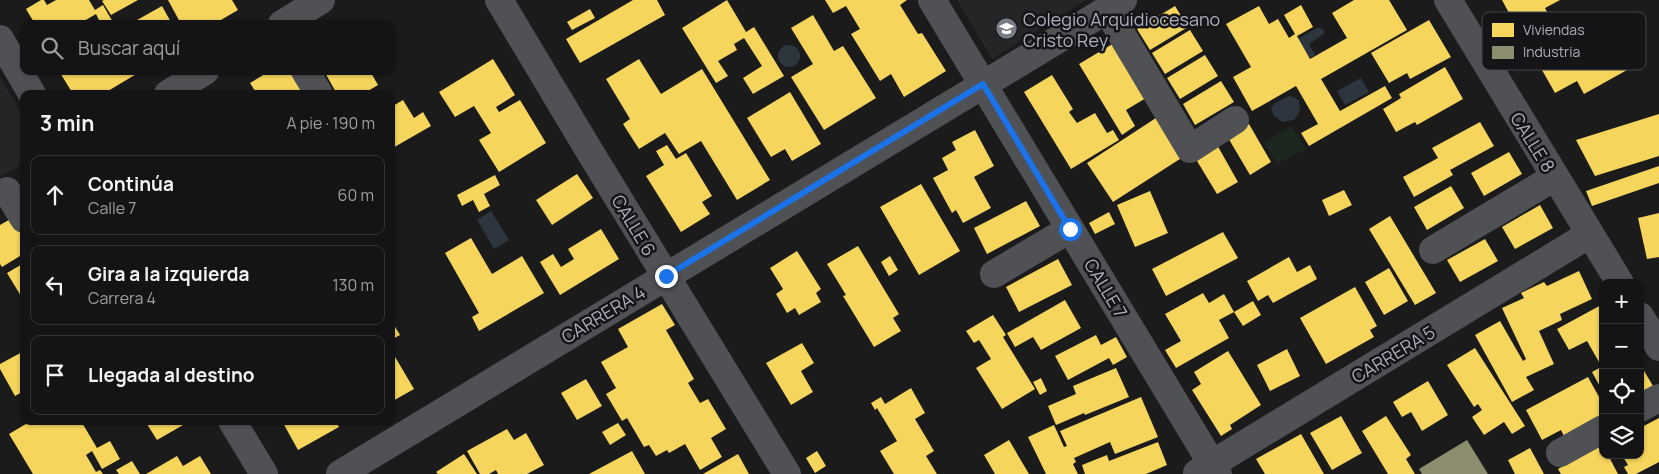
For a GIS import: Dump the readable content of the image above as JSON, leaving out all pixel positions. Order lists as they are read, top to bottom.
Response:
{
  "streets": {
    "street": [
      "CALLE 8",
      "CALLE 6",
      "CALLE 7",
      "CARRERA 4",
      "CARRERA 5"
    ]
  },
  "crossings": [
    ["CALLE 8", "CARRERA 5"],
    ["CALLE 6", "CARRERA 4"],
    ["CALLE 7", "CARRERA 4"],
    ["CALLE 7", "CARRERA 5"]
  ],
  "places": {
    "school or university": ["Colegio Arquidiocesano Cristo Rey"]
  },
  "legend": ["Viviendas", "Industria"],
  "page": {
    "search": "Buscar aquí",
    "heading": ["3 min", "A pie · 190 m"],
    "list": [
      ["Continúa", "Calle 7", "60 m"],
      ["Gira a la izquierda", "Carrera 4", "130 m"],
      "Llegada al destino"
    ],
    "map_buttons": ["+", "−"]
  }
}
